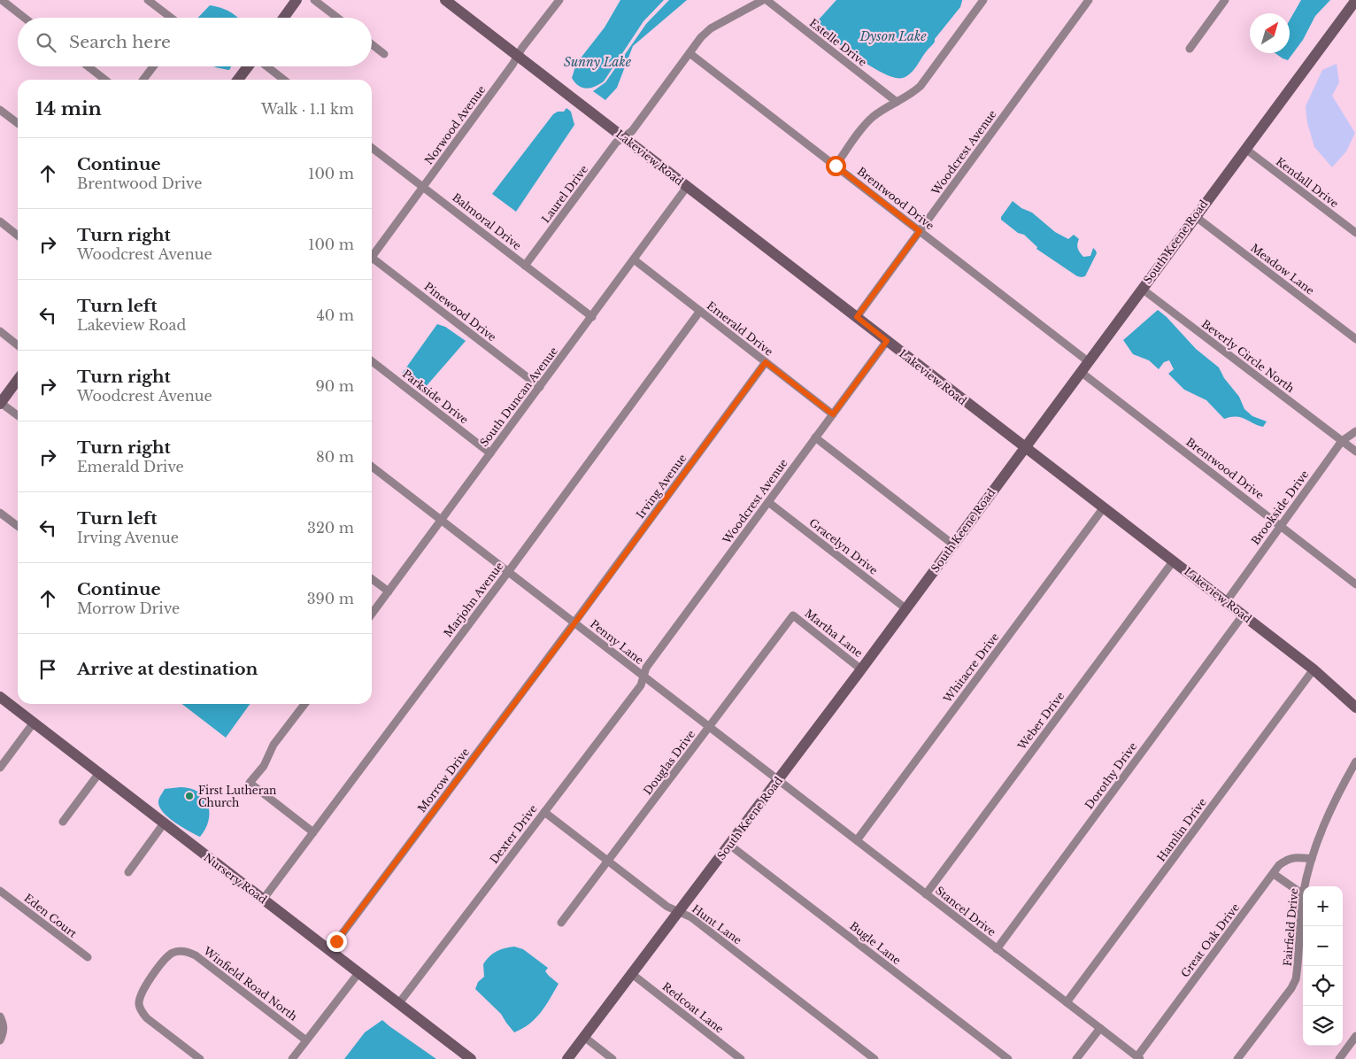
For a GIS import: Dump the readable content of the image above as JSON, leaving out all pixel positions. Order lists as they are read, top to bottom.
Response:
{
  "streets": {
    "street": [
      "Estelle Drive",
      "Norwood Avenue",
      "Woodcrest Avenue",
      "Lakeview Road",
      "Kendall Drive",
      "Laurel Drive",
      "Brentwood Drive",
      "Balmoral Drive",
      "South Keene Road",
      "Meadow Lane",
      "Pinewood Drive",
      "Emerald Drive",
      "Beverly Circle North",
      "Parkside Drive",
      "South Duncan Avenue",
      "Irving Avenue",
      "Brookside Drive",
      "Gracelyn Drive",
      "Marjohn Avenue",
      "Martha Lane",
      "Penny Lane",
      "Whitacre Drive",
      "Weber Drive",
      "Douglas Drive",
      "Dorothy Drive",
      "Morrow Drive",
      "Hamlin Drive",
      "Dexter Drive",
      "Nursery Road",
      "Stancel Drive",
      "Eden Court",
      "Hunt Lane",
      "Fairfield Drive",
      "Great Oak Drive",
      "Bugle Lane",
      "Winfield Road North",
      "Redcoat Lane"
    ]
  },
  "crossings": [
    ["Norwood Avenue", "Lakeview Road"],
    ["Norwood Avenue", "Balmoral Drive"],
    ["Woodcrest Avenue", "Lakeview Road"],
    ["Woodcrest Avenue", "Brentwood Drive"],
    ["Woodcrest Avenue", "Emerald Drive"],
    ["Woodcrest Avenue", "Gracelyn Drive"],
    ["Woodcrest Avenue", "Penny Lane"],
    ["Woodcrest Avenue", "Dexter Drive"],
    ["Lakeview Road", "Laurel Drive"],
    ["Lakeview Road", "South Keene Road"],
    ["Lakeview Road", "South Duncan Avenue"],
    ["Lakeview Road", "Brookside Drive"],
    ["Lakeview Road", "Whitacre Drive"],
    ["Lakeview Road", "Weber Drive"],
    ["Lakeview Road", "Dorothy Drive"],
    ["Lakeview Road", "Hamlin Drive"],
    ["Kendall Drive", "South Keene Road"],
    ["Laurel Drive", "Balmoral Drive"],
    ["Brentwood Drive", "South Keene Road"],
    ["Brentwood Drive", "Brookside Drive"],
    ["Balmoral Drive", "South Duncan Avenue"],
    ["South Keene Road", "Meadow Lane"],
    ["South Keene Road", "Beverly Circle North"],
    ["South Keene Road", "Gracelyn Drive"],
    ["South Keene Road", "Martha Lane"],
    ["South Keene Road", "Penny Lane"],
    ["South Keene Road", "Stancel Drive"],
    ["South Keene Road", "Hunt Lane"],
    ["South Keene Road", "Bugle Lane"],
    ["South Keene Road", "Redcoat Lane"],
    ["Pinewood Drive", "South Duncan Avenue"],
    ["Emerald Drive", "South Duncan Avenue"],
    ["Emerald Drive", "Irving Avenue"],
    ["Emerald Drive", "Marjohn Avenue"],
    ["Beverly Circle North", "Brookside Drive"],
    ["Parkside Drive", "South Duncan Avenue"],
    ["South Duncan Avenue", "Penny Lane"],
    ["Irving Avenue", "Penny Lane"],
    ["Irving Avenue", "Morrow Drive"],
    ["Marjohn Avenue", "Penny Lane"],
    ["Marjohn Avenue", "Nursery Road"],
    ["Martha Lane", "Douglas Drive"],
    ["Penny Lane", "Douglas Drive"],
    ["Penny Lane", "Morrow Drive"],
    ["Penny Lane", "Dexter Drive"],
    ["Penny Lane", "Stancel Drive"],
    ["Whitacre Drive", "Stancel Drive"],
    ["Weber Drive", "Stancel Drive"],
    ["Douglas Drive", "Hunt Lane"],
    ["Dorothy Drive", "Stancel Drive"],
    ["Morrow Drive", "Nursery Road"],
    ["Hamlin Drive", "Stancel Drive"],
    ["Dexter Drive", "Nursery Road"],
    ["Dexter Drive", "Hunt Lane"],
    ["Stancel Drive", "Great Oak Drive"],
    ["Fairfield Drive", "Great Oak Drive"]
  ],
  "water": ["Dyson Lake", "Sunny Lake"],
  "places": ["First Lutheran Church"],
  "north": "top right",
  "page": {
    "search": "Search here",
    "heading": ["14 min", "Walk · 1.1 km"],
    "list": [
      ["Continue", "Brentwood Drive", "100 m"],
      ["Turn right", "Woodcrest Avenue", "100 m"],
      ["Turn left", "Lakeview Road", "40 m"],
      ["Turn right", "Woodcrest Avenue", "90 m"],
      ["Turn right", "Emerald Drive", "80 m"],
      ["Turn left", "Irving Avenue", "320 m"],
      ["Continue", "Morrow Drive", "390 m"],
      "Arrive at destination"
    ],
    "map_buttons": ["+", "−"]
  }
}
